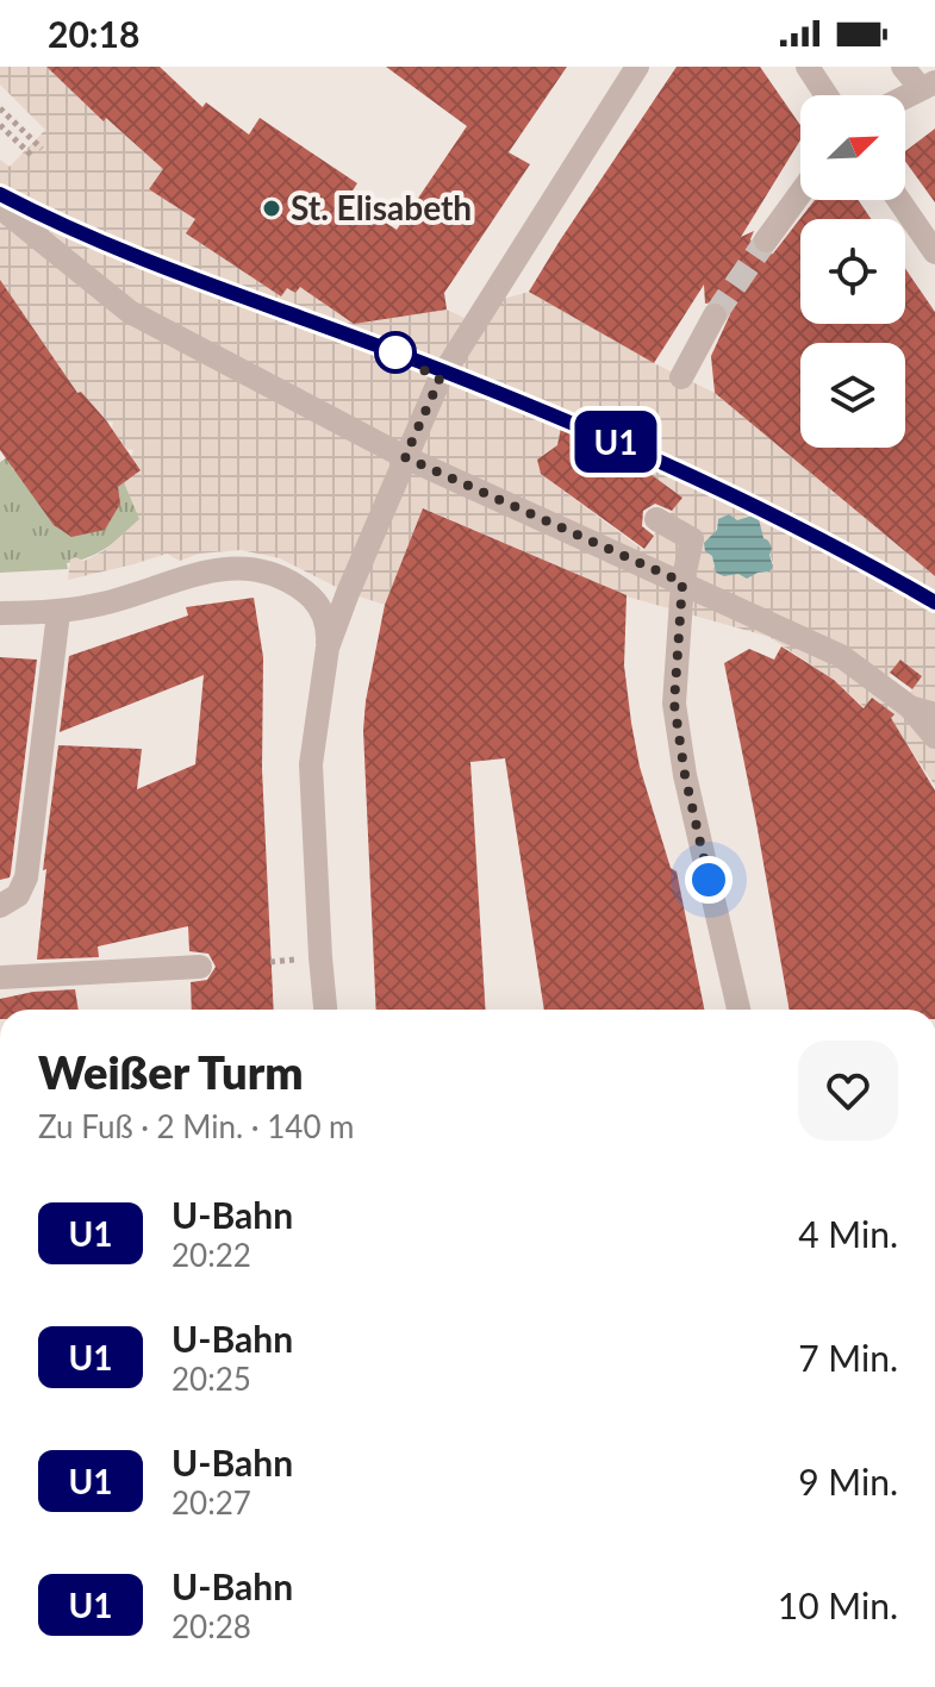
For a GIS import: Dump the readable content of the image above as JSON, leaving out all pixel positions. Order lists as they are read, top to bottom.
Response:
{
  "places": ["St. Elisabeth"],
  "lines": ["metro line U1"],
  "north": "top right",
  "page": {
    "status": "20:18",
    "on_map": "U1",
    "heading": ["Weißer Turm", "Zu Fuß · 2 Min. · 140 m"],
    "list": [
      {
        "mark": "U1",
        "name": "U-Bahn",
        "note": "20:22",
        "value": "4 Min."
      },
      {
        "mark": "U1",
        "name": "U-Bahn",
        "note": "20:25",
        "value": "7 Min."
      },
      {
        "mark": "U1",
        "name": "U-Bahn",
        "note": "20:27",
        "value": "9 Min."
      },
      {
        "mark": "U1",
        "name": "U-Bahn",
        "note": "20:28",
        "value": "10 Min."
      }
    ]
  }
}
